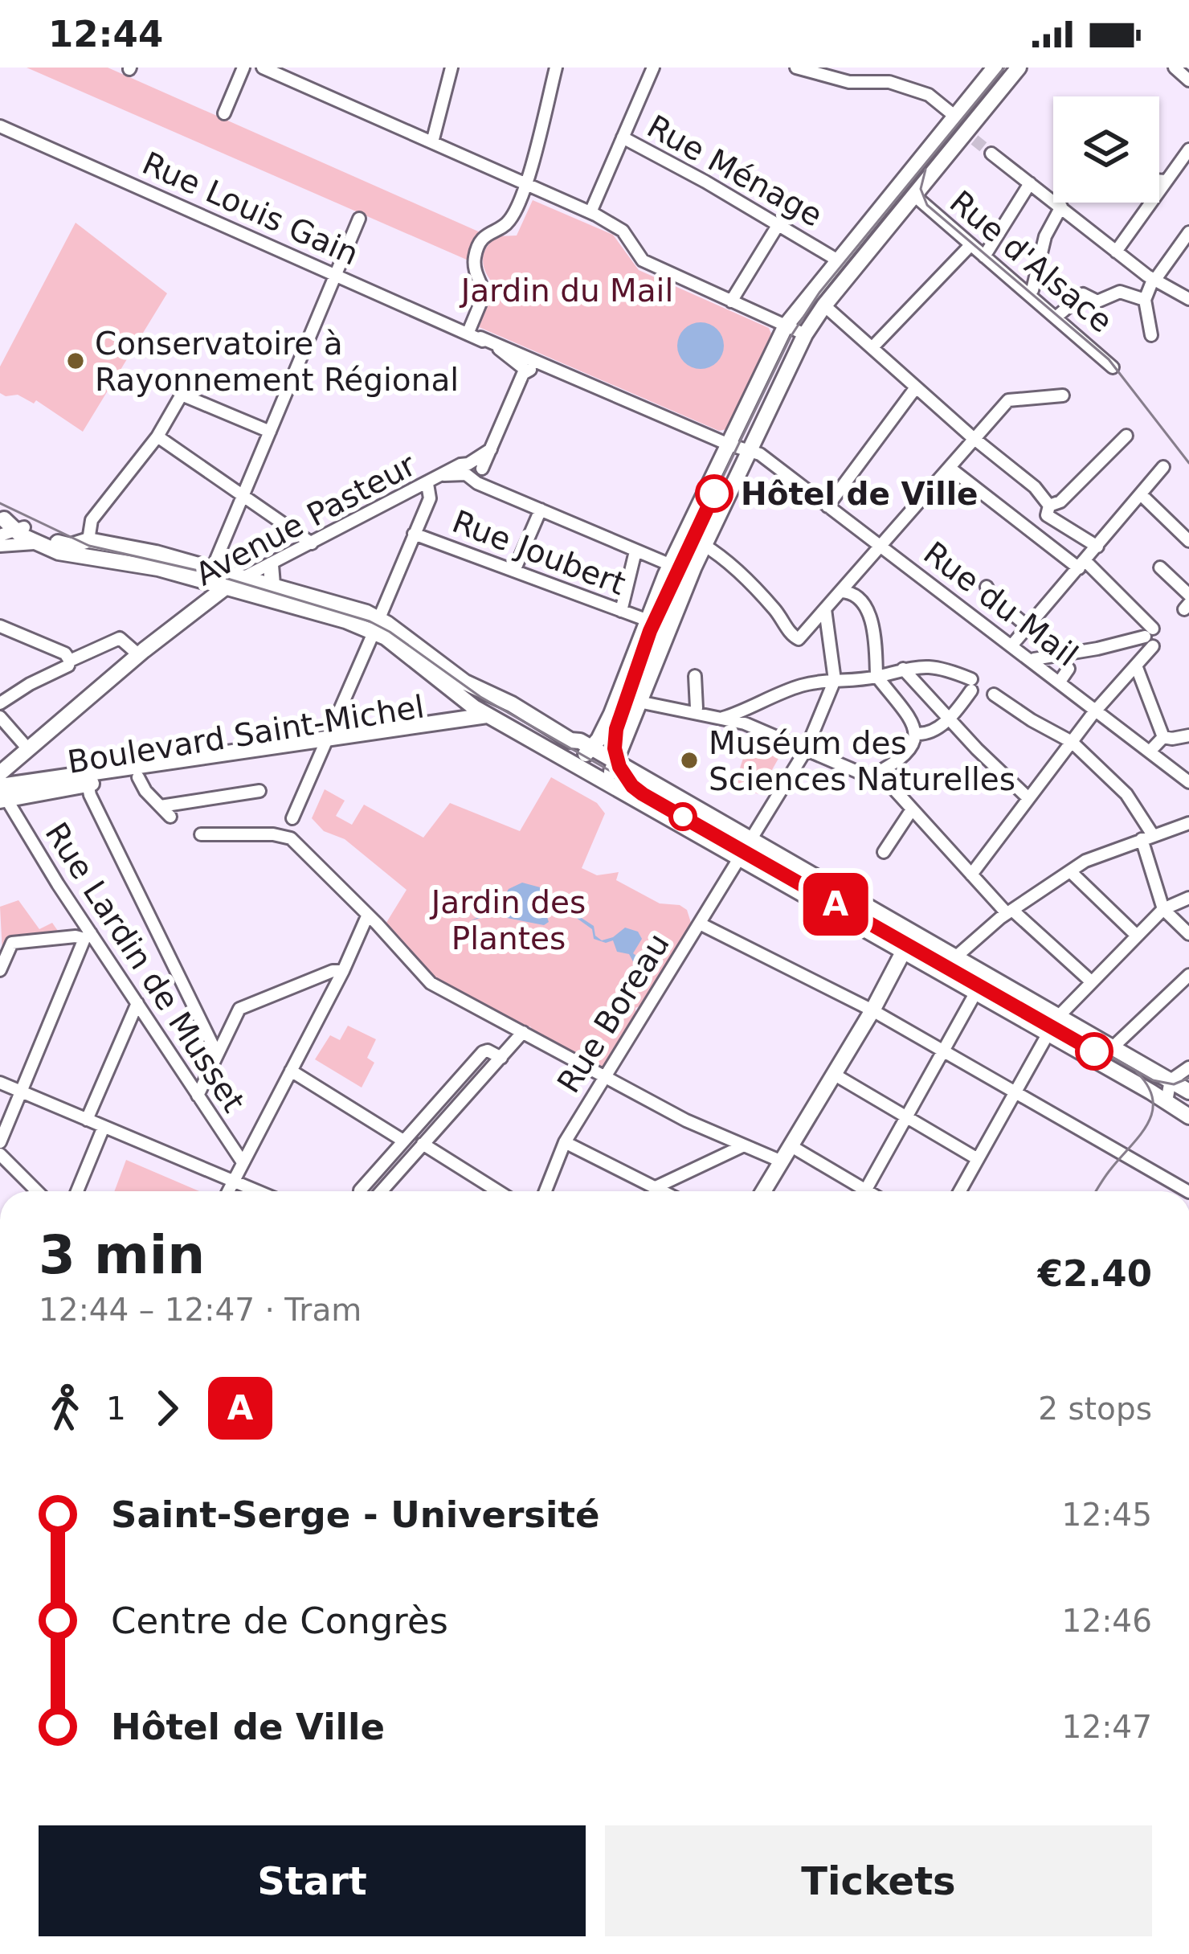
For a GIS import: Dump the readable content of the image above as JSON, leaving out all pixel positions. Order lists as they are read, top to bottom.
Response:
{
  "streets": {
    "main road": ["Avenue Pasteur", "Boulevard Saint-Michel"],
    "street": [
      "Rue Ménage",
      "Rue Louis Gain",
      "Rue d'Alsace",
      "Rue Joubert",
      "Rue du Mail",
      "Rue Lardin de Musset",
      "Rue Boreau"
    ]
  },
  "crossings": [
    ["Rue Louis Gain", "Avenue Pasteur"],
    ["Rue Louis Gain", "Rue du Mail"],
    ["Avenue Pasteur", "Boulevard Saint-Michel"],
    ["Avenue Pasteur", "Rue Lardin de Musset"],
    ["Boulevard Saint-Michel", "Rue Lardin de Musset"]
  ],
  "parks": ["Jardin du Mail", "Jardin des Plantes"],
  "places": ["Conservatoire à Rayonnement Régional", "Hôtel de Ville", "Muséum des Sciences Naturelles"],
  "lines": ["tram line A"],
  "page": {
    "status": "12:44",
    "on_map": "A",
    "heading": ["3 min", "12:44 – 12:47 · Tram", "€2.40"],
    "legs": ["1", "A", "2 stops"],
    "list": [
      {
        "name": "Saint-Serge - Université",
        "value": "12:45"
      },
      {
        "name": "Centre de Congrès",
        "value": "12:46"
      },
      {
        "name": "Hôtel de Ville",
        "value": "12:47"
      }
    ],
    "buttons": ["Start", "Tickets"]
  }
}
